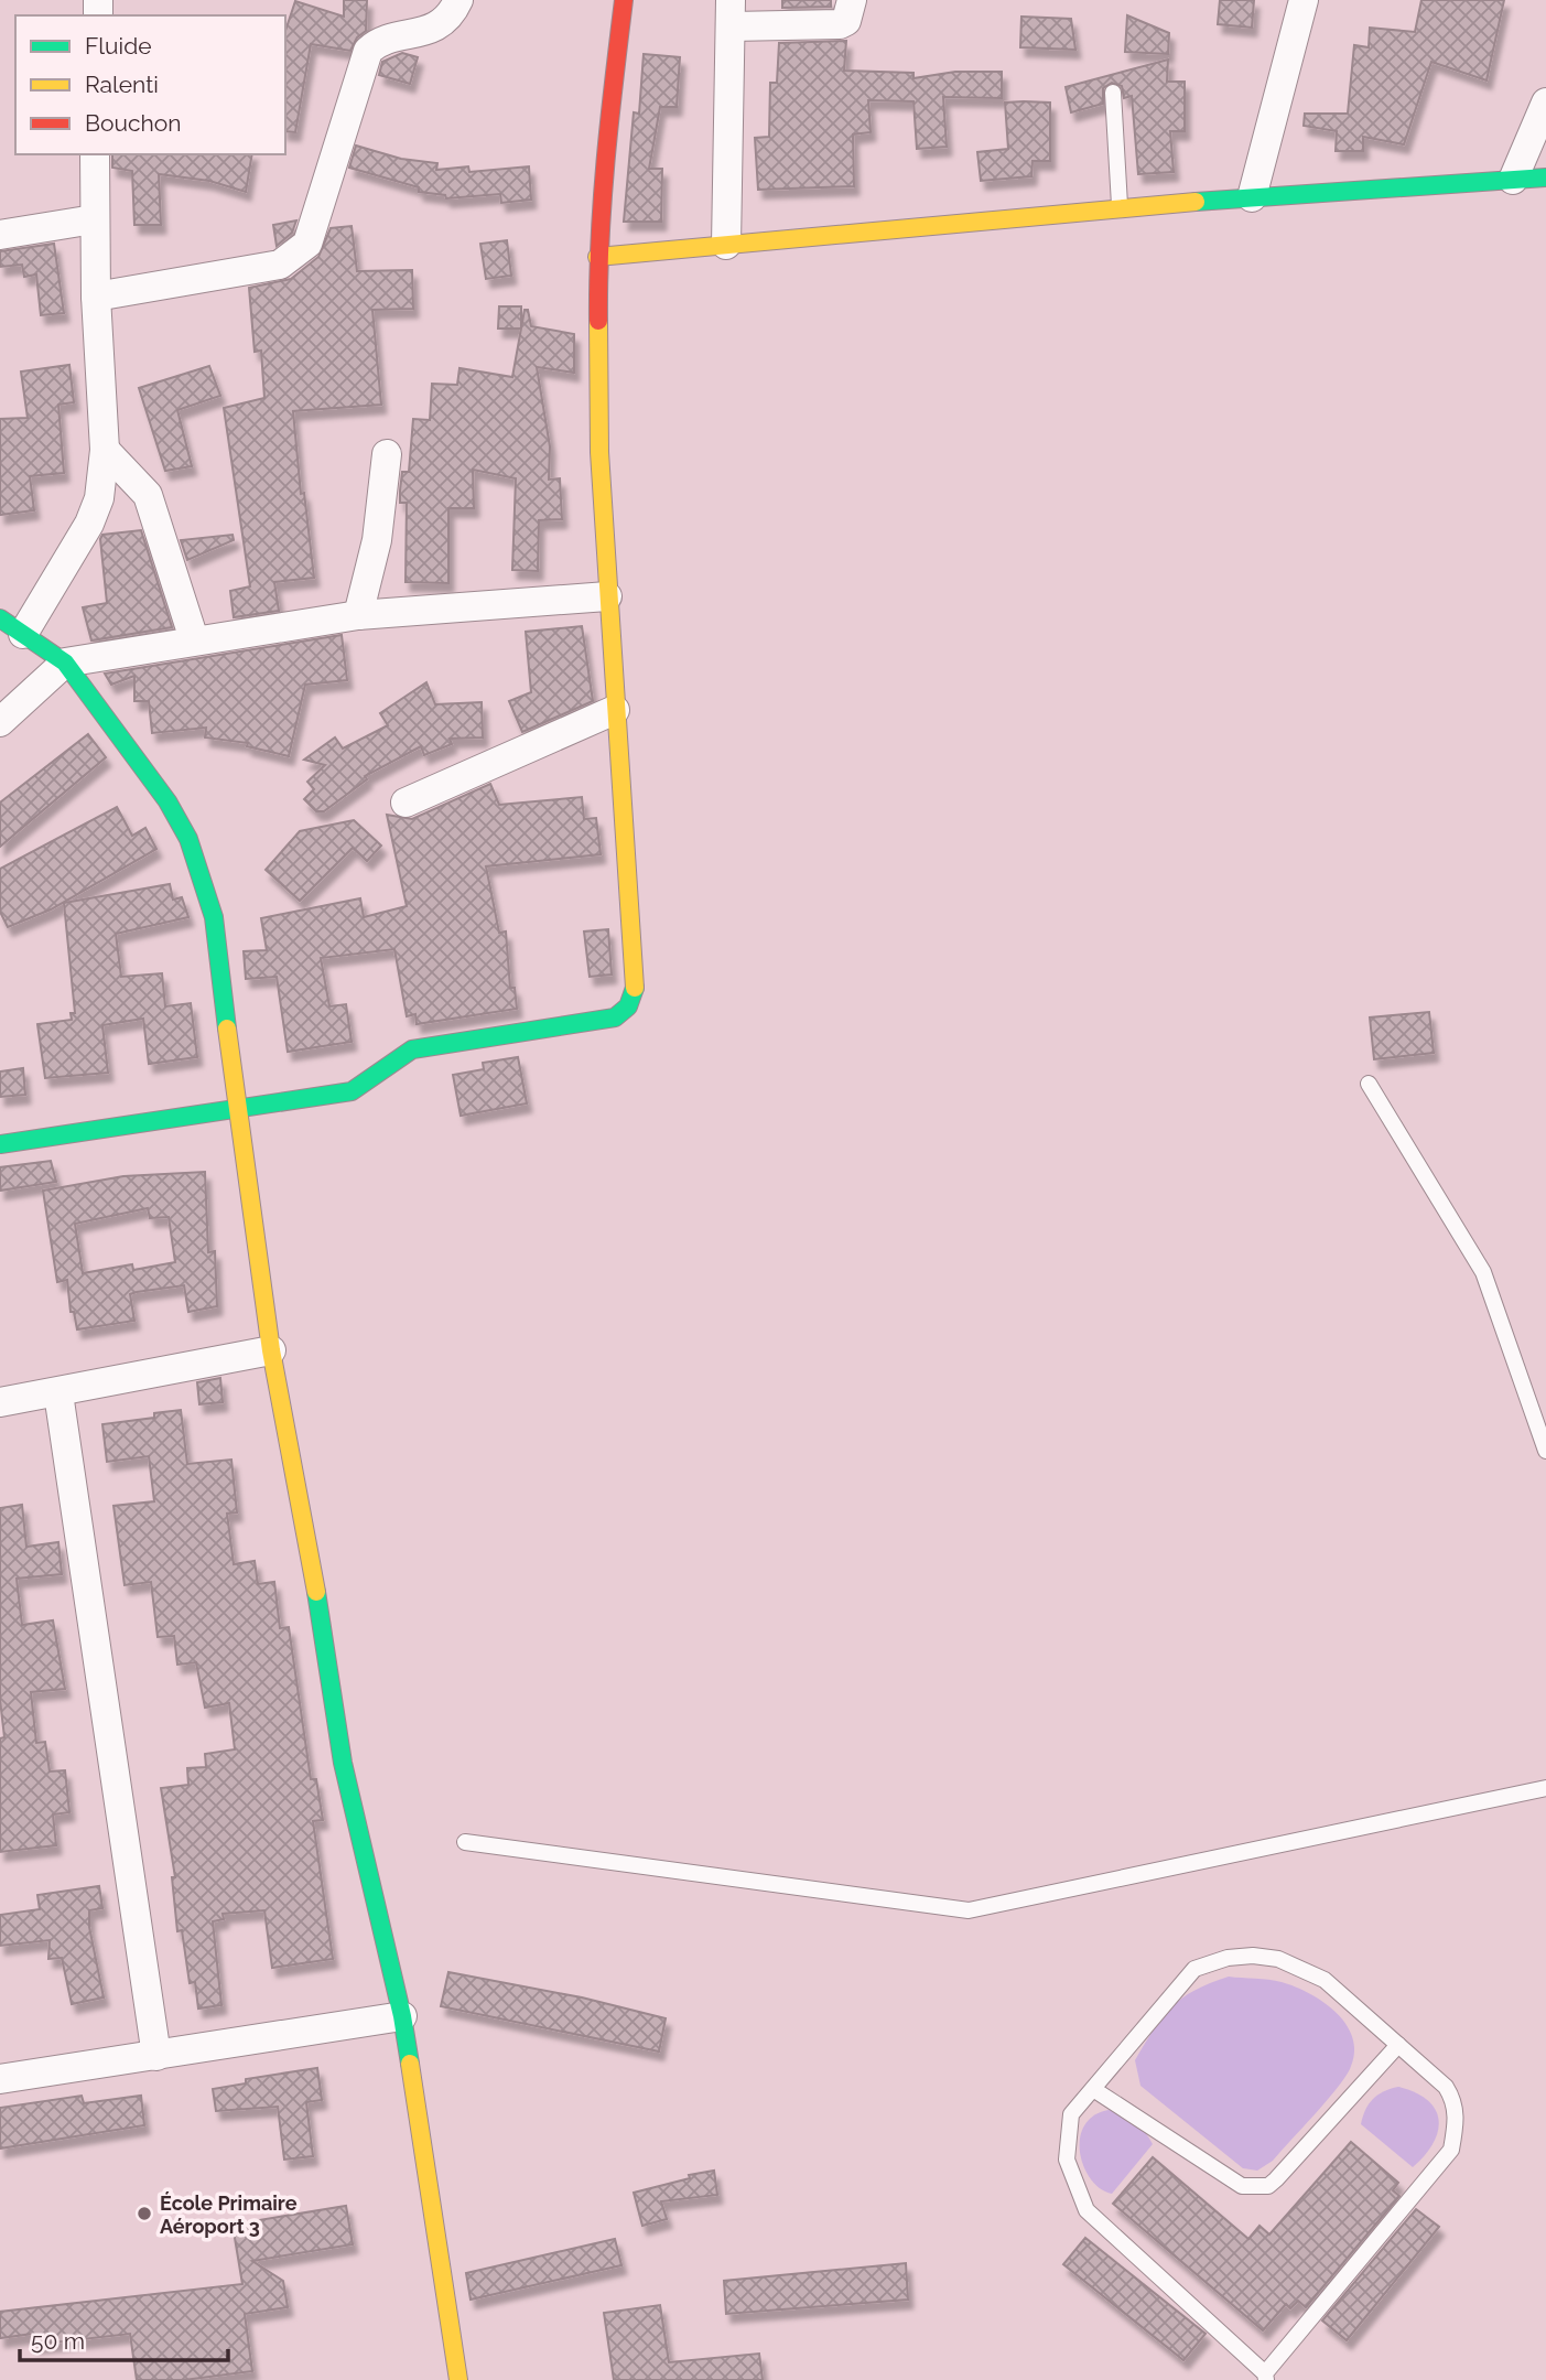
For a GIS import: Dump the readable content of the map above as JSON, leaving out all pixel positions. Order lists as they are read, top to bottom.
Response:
{
  "places": ["École Primaire Aéroport 3"],
  "legend": ["Fluide", "Ralenti", "Bouchon"],
  "scale_bar": "50 m"
}
